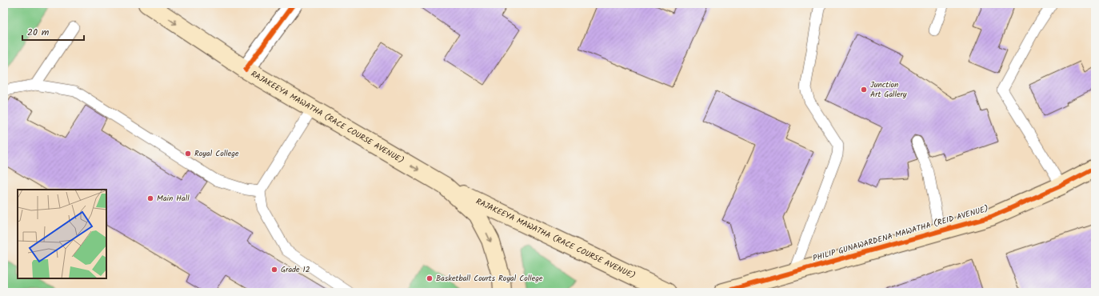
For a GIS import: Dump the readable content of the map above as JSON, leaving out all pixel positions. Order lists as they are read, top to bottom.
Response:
{
  "streets": {
    "main road": ["RAJAKEEYA MAWATHA (RACE COURSE AVENUE)", "PHILIP GUNAWARDENA MAWATHA (REID AVENUE)"]
  },
  "places": [
    "Junction Art Gallery",
    "Royal College",
    "Main Hall",
    "Grade 12",
    "Basketball Courts Royal College"
  ],
  "scale_bar": "20 m"
}
